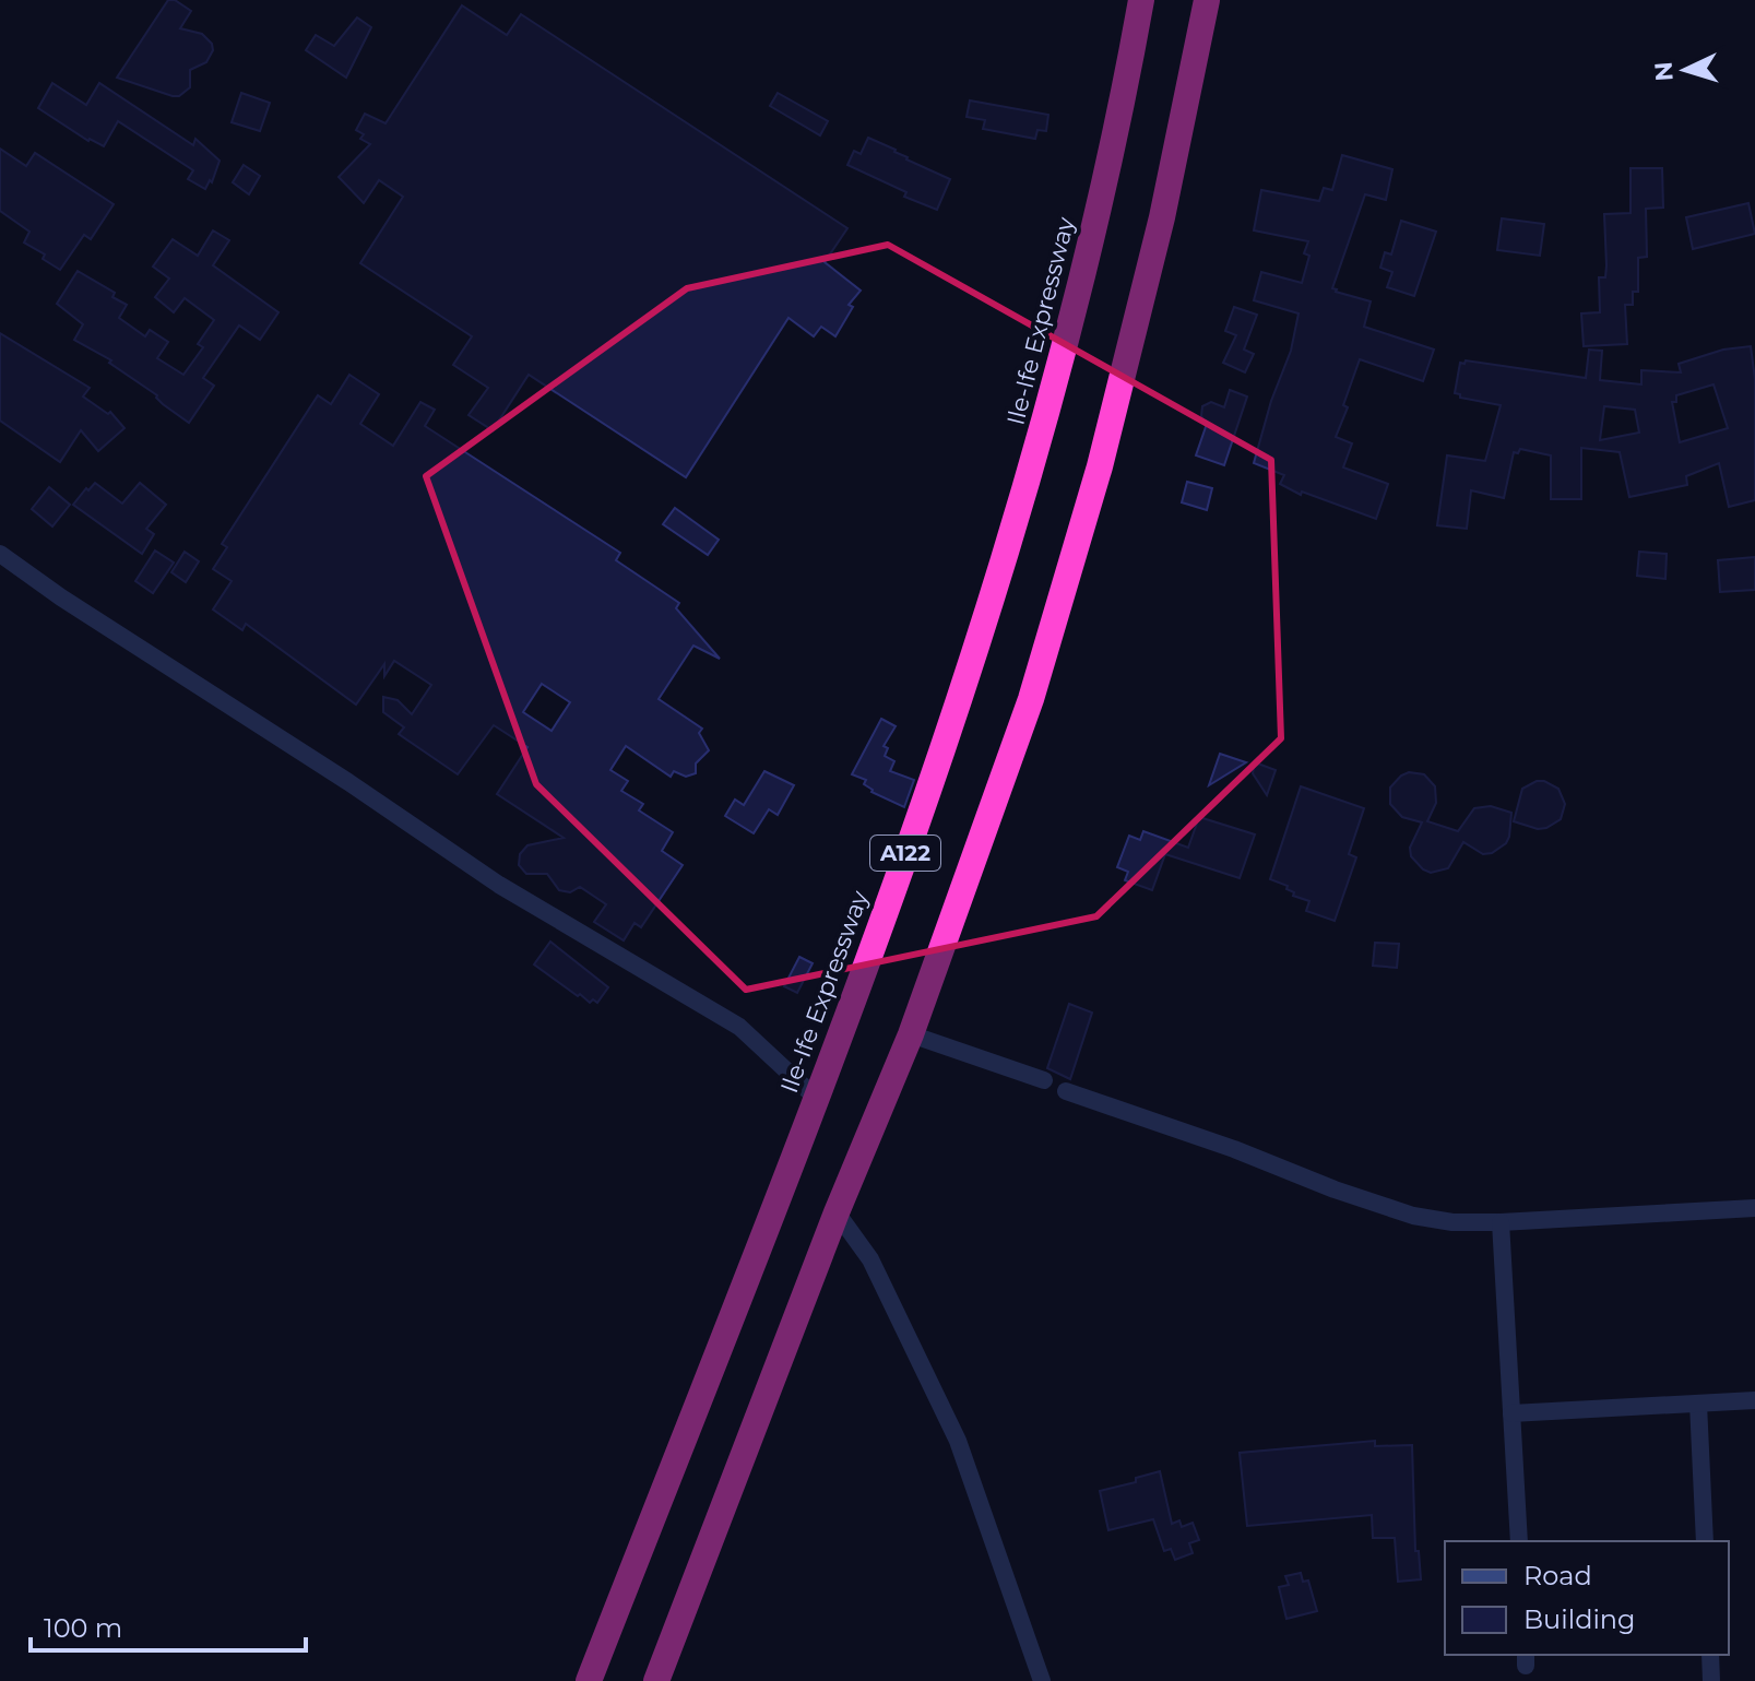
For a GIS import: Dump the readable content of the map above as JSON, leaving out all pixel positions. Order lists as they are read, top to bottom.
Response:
{
  "streets": {
    "highway": ["Ile-Ife Expressway", "A122"]
  },
  "legend": ["Road", "Building"],
  "scale_bar": "100 m",
  "north": "left"
}
